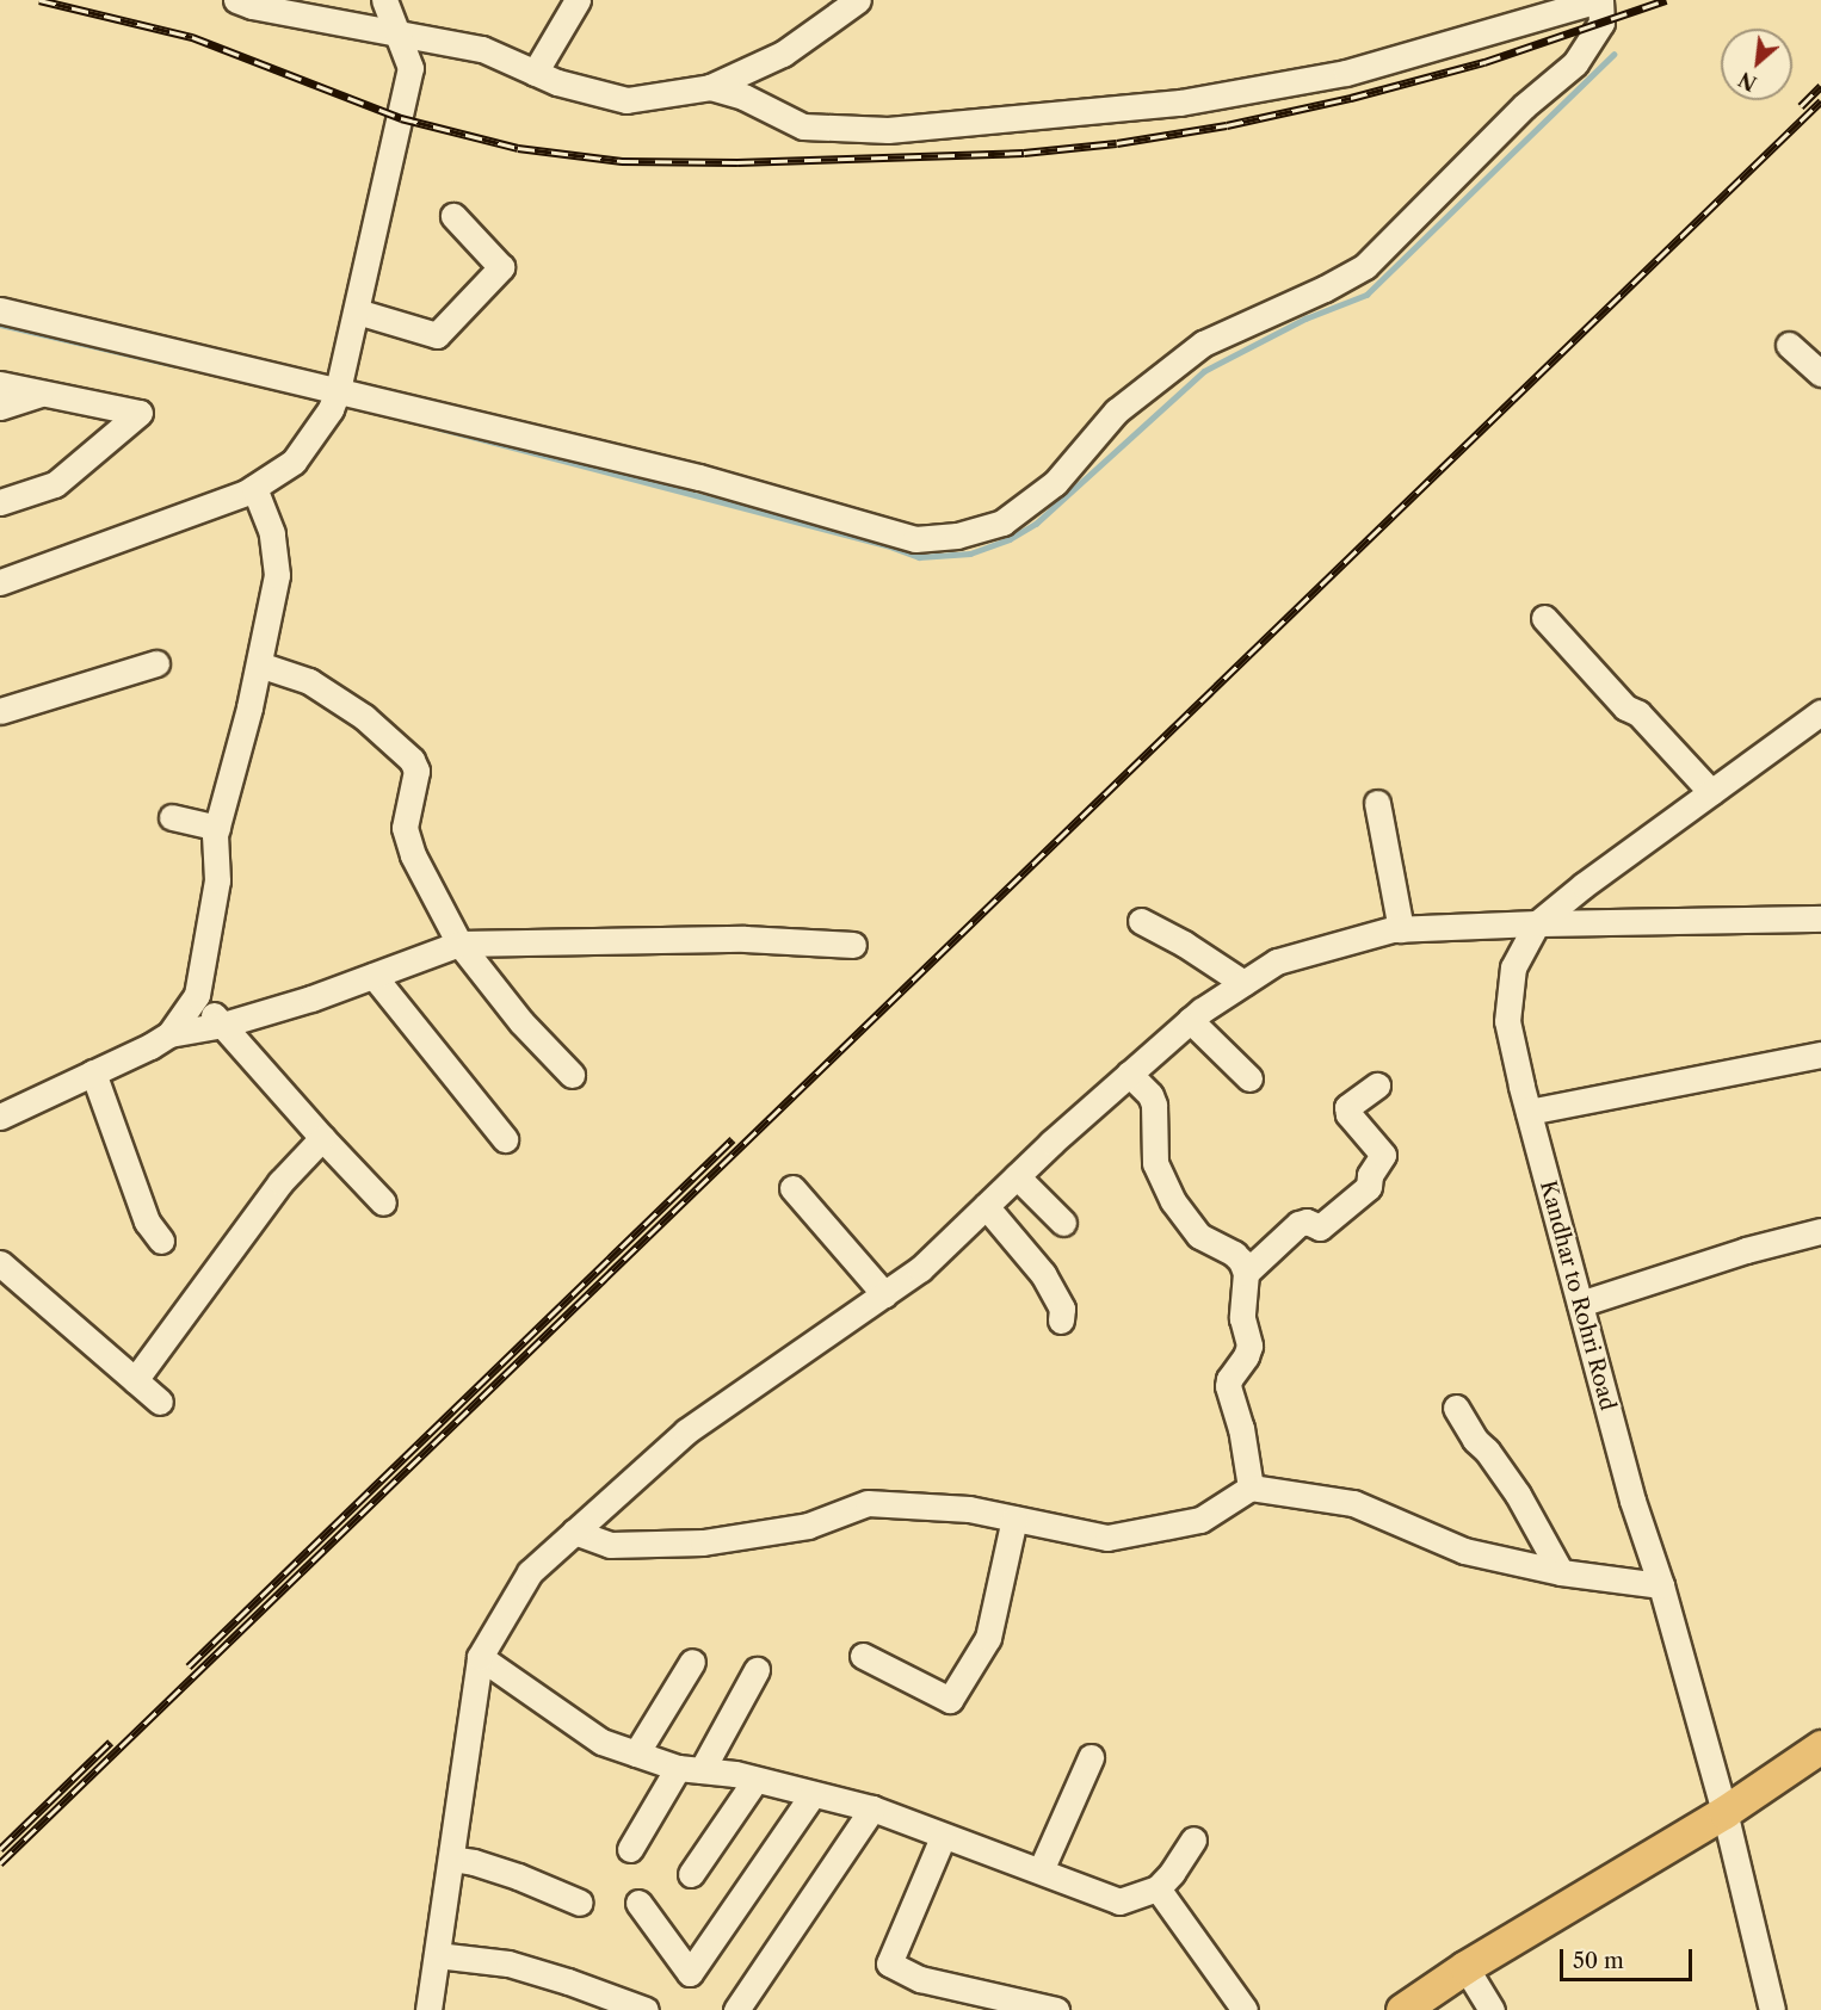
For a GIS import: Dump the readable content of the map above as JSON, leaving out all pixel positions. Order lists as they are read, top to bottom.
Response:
{
  "streets": {
    "street": ["Kandhar to Rohri Road"]
  },
  "scale_bar": "50 m",
  "north": "bottom left"
}
